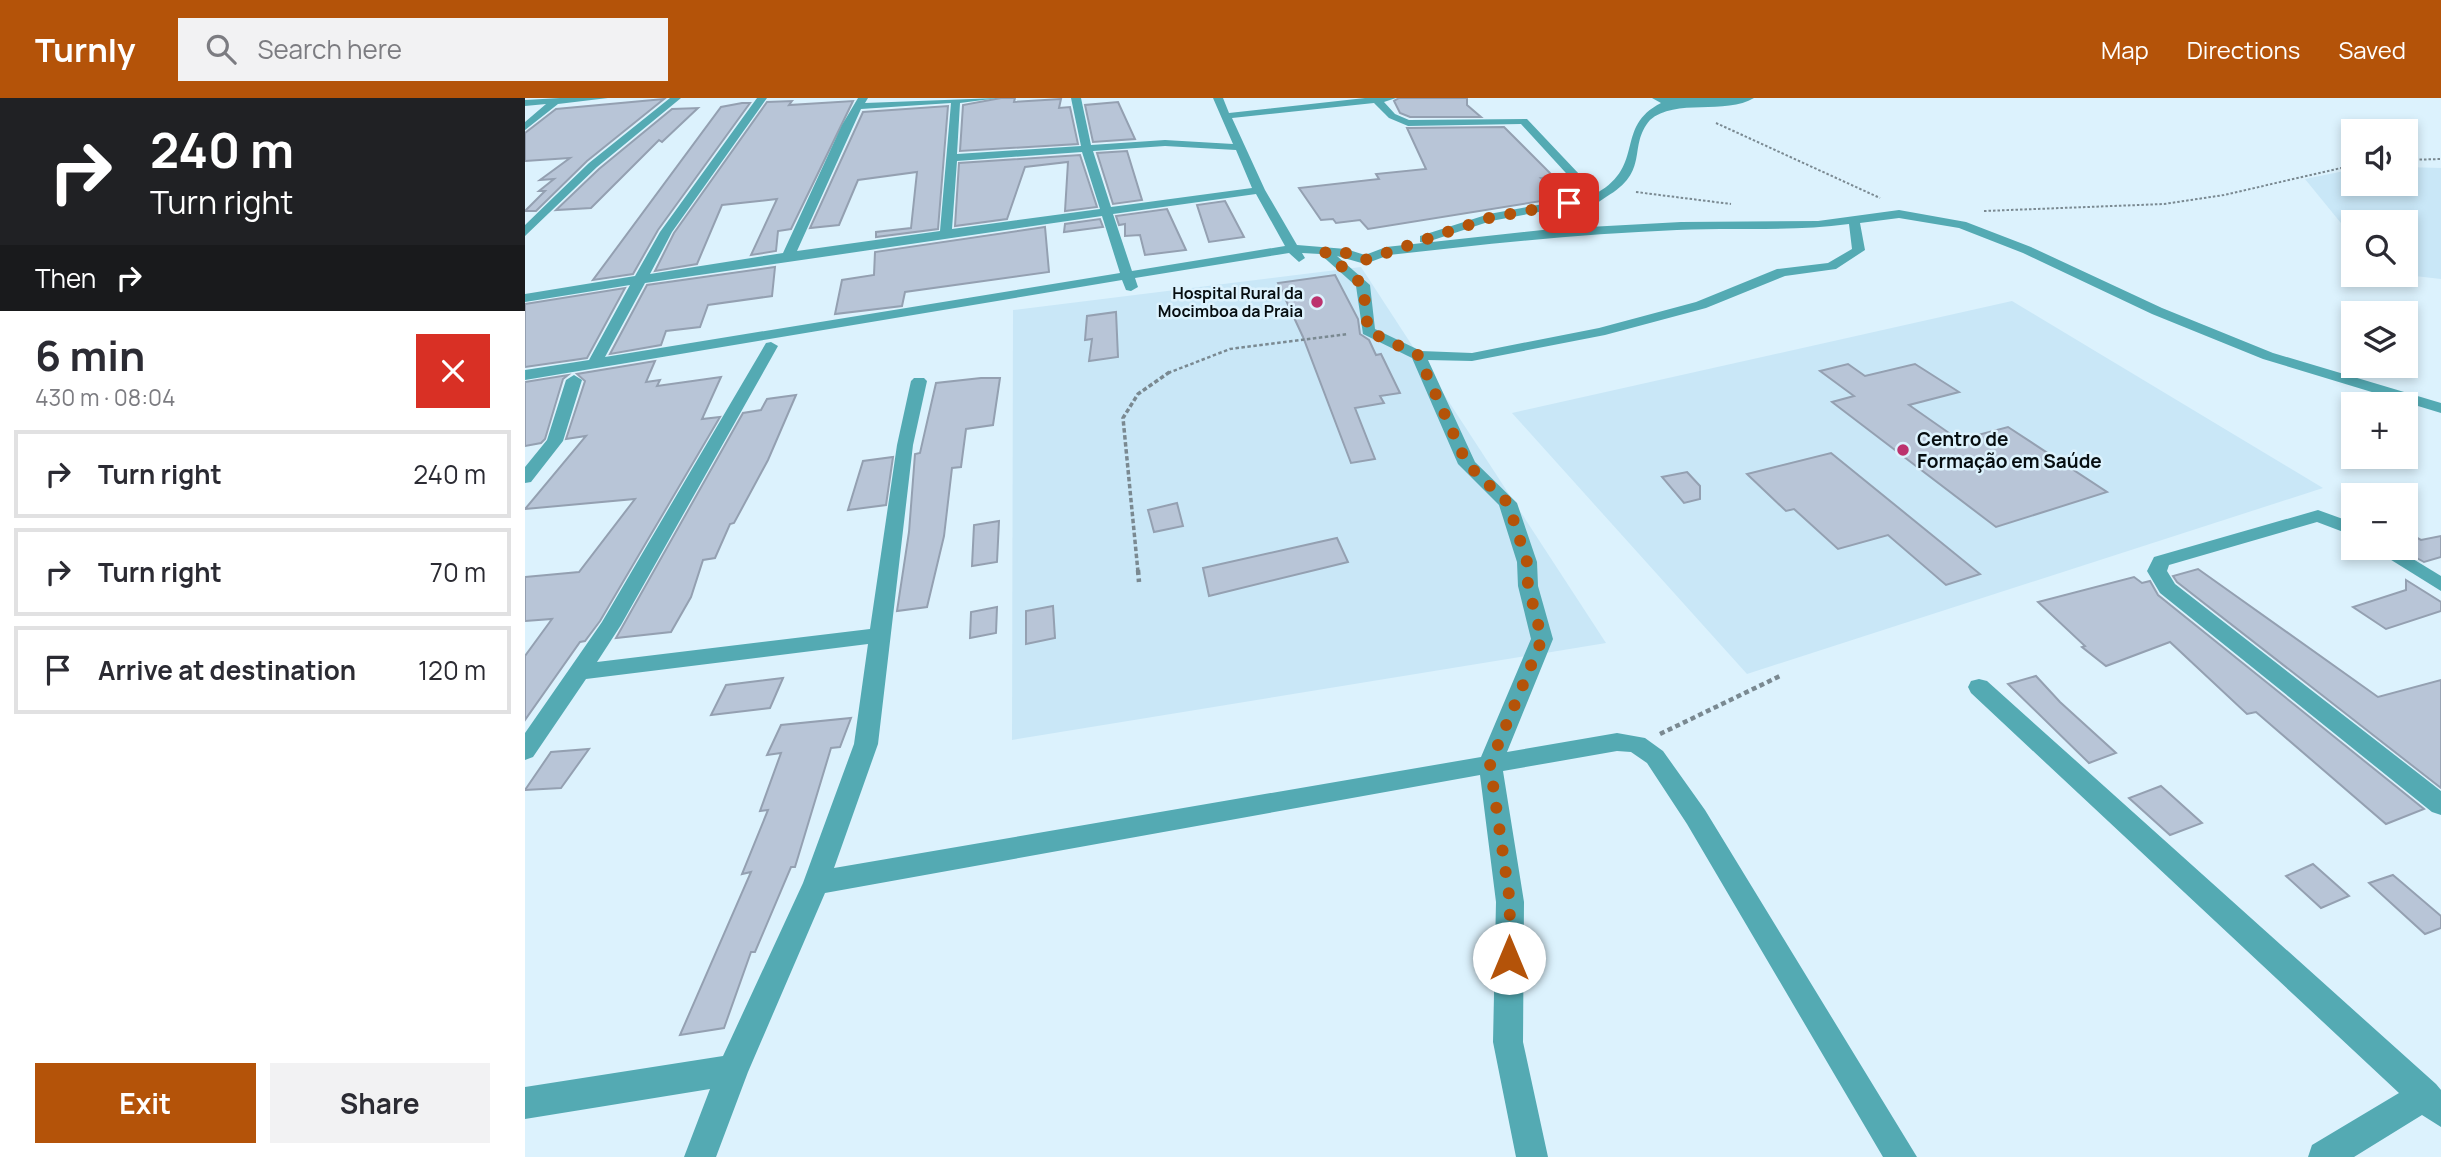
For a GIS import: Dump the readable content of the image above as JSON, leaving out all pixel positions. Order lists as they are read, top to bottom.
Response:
{
  "places": ["Hospital Rural da Mocimboa da Praia", "Centro de Formação em Saúde"],
  "page": {
    "header": "Turnly",
    "search": "Search here",
    "nav": ["Map", "Directions", "Saved"],
    "turn": ["240 m", "Turn right"],
    "map_buttons": ["+", "−"],
    "then": "Then",
    "heading": ["6 min", "430 m · 08:04"],
    "list": [
      {
        "name": "Turn right",
        "value": "240 m"
      },
      {
        "name": "Turn right",
        "value": "70 m"
      },
      {
        "name": "Arrive at destination",
        "value": "120 m"
      }
    ],
    "buttons": ["Exit", "Share"]
  }
}
